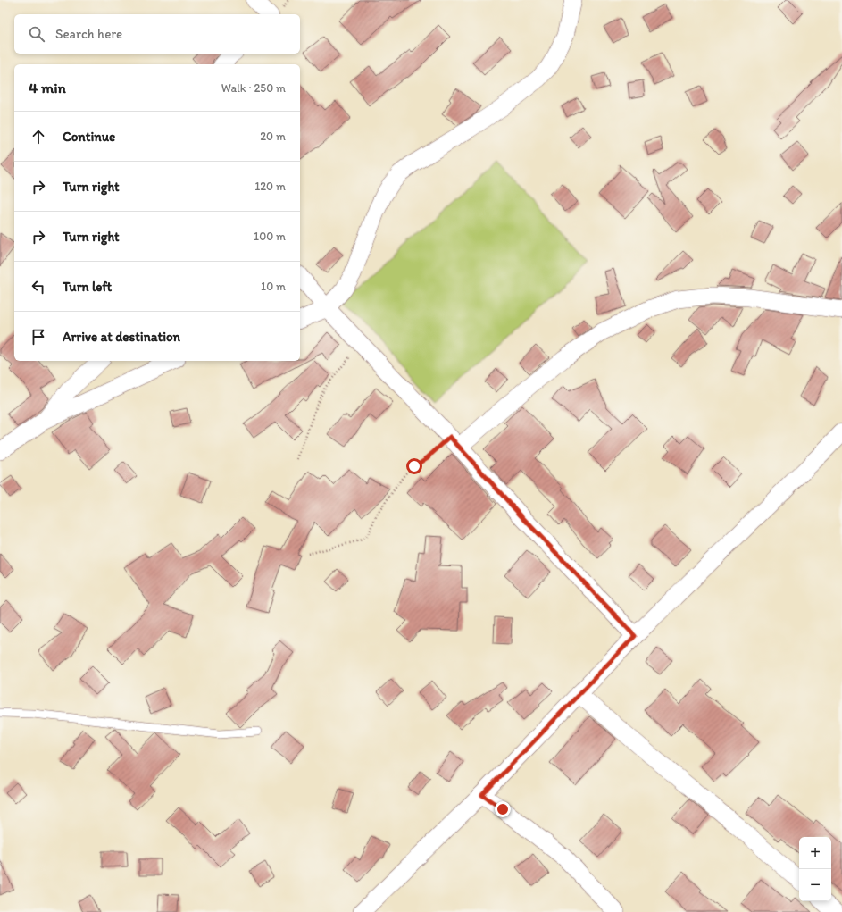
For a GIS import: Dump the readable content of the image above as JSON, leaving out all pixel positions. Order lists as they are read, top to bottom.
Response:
{
  "page": {
    "search": "Search here",
    "heading": ["4 min", "Walk · 250 m"],
    "list": [
      ["Continue", "20 m"],
      ["Turn right", "120 m"],
      ["Turn right", "100 m"],
      ["Turn left", "10 m"],
      "Arrive at destination"
    ],
    "map_buttons": ["+", "−"]
  }
}
